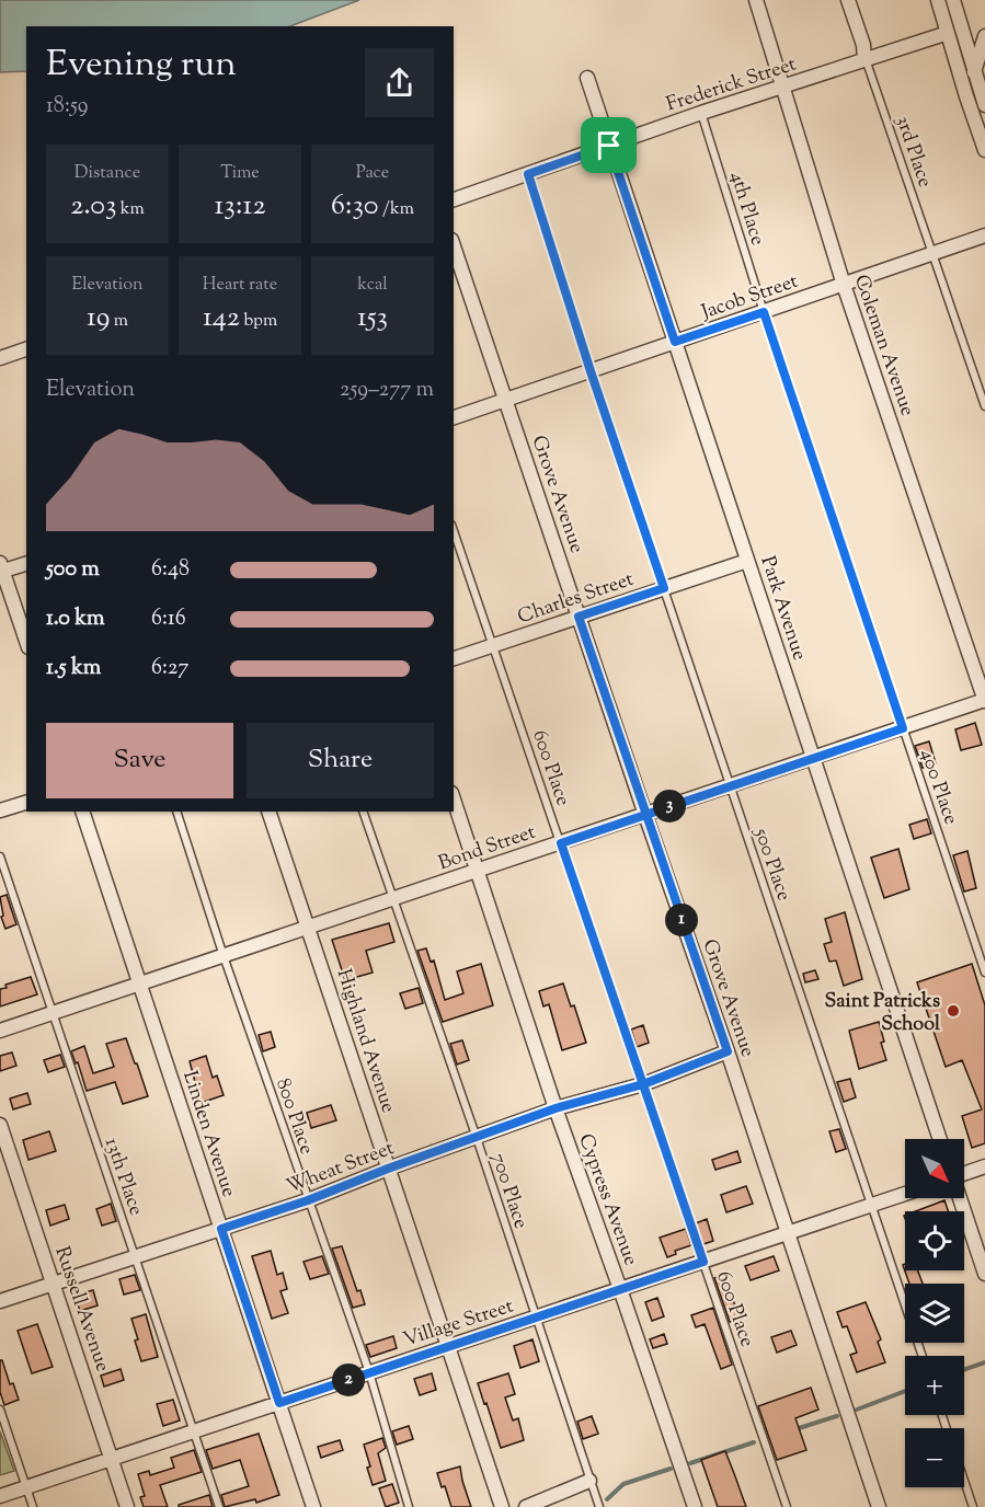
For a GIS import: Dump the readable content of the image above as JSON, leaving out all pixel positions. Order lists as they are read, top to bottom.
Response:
{
  "streets": {
    "street": [
      "Frederick Street",
      "Jacob Street",
      "Coleman Avenue",
      "Grove Avenue",
      "Charles Street",
      "Park Avenue",
      "Bond Street",
      "Highland Avenue",
      "Linden Avenue",
      "Wheat Street",
      "Cypress Avenue",
      "Russell Avenue",
      "Village Street"
    ],
    "lane": [
      "3rd Place",
      "4th Place",
      "600 Place",
      "400 Place",
      "500 Place",
      "800 Place",
      "13th Place",
      "700 Place"
    ]
  },
  "crossings": [
    ["Frederick Street", "3rd Place"],
    ["Frederick Street", "4th Place"],
    ["Frederick Street", "Coleman Avenue"],
    ["Frederick Street", "Park Avenue"],
    ["Frederick Street", "500 Place"],
    ["3rd Place", "Jacob Street"],
    ["4th Place", "Jacob Street"],
    ["4th Place", "400 Place"],
    ["Jacob Street", "Coleman Avenue"],
    ["Jacob Street", "Grove Avenue"],
    ["Jacob Street", "Park Avenue"],
    ["Jacob Street", "400 Place"],
    ["Jacob Street", "500 Place"],
    ["Coleman Avenue", "Bond Street"],
    ["Grove Avenue", "Charles Street"],
    ["Grove Avenue", "Bond Street"],
    ["Grove Avenue", "Wheat Street"],
    ["Grove Avenue", "Village Street"],
    ["Charles Street", "Park Avenue"],
    ["Charles Street", "600 Place"],
    ["Charles Street", "500 Place"],
    ["Park Avenue", "Bond Street"],
    ["600 Place", "Bond Street"],
    ["600 Place", "Wheat Street"],
    ["600 Place", "Village Street"],
    ["400 Place", "Bond Street"],
    ["Bond Street", "500 Place"],
    ["Bond Street", "Highland Avenue"],
    ["Bond Street", "800 Place"],
    ["Bond Street", "Linden Avenue"],
    ["Bond Street", "13th Place"],
    ["Bond Street", "700 Place"],
    ["Bond Street", "Cypress Avenue"],
    ["500 Place", "Village Street"],
    ["Highland Avenue", "Wheat Street"],
    ["Highland Avenue", "Village Street"],
    ["800 Place", "Wheat Street"],
    ["800 Place", "Village Street"],
    ["Linden Avenue", "Wheat Street"],
    ["Linden Avenue", "Village Street"],
    ["Wheat Street", "13th Place"],
    ["Wheat Street", "700 Place"],
    ["Wheat Street", "Cypress Avenue"],
    ["Wheat Street", "Russell Avenue"],
    ["13th Place", "Village Street"],
    ["700 Place", "Village Street"],
    ["Cypress Avenue", "Village Street"],
    ["Russell Avenue", "Village Street"]
  ],
  "places": ["Saint Patricks School"],
  "north": "bottom right",
  "page": {
    "heading": ["Evening run", "18:59"],
    "stats": [
      ["Distance", "2.03 km"],
      ["Time", "13:12"],
      ["Pace", "6:30 /km"],
      ["Elevation", "19 m"],
      ["Heart rate", "142 bpm"],
      ["kcal", "153"]
    ],
    "chart": ["Elevation", "259–277 m"],
    "list": [
      {
        "name": "500 m",
        "note": "6:48"
      },
      {
        "name": "1.0 km",
        "note": "6:16"
      },
      {
        "name": "1.5 km",
        "note": "6:27"
      }
    ],
    "buttons": ["Save", "Share"],
    "pins": ["3", "1", "2"],
    "map_buttons": ["+", "−"]
  }
}
